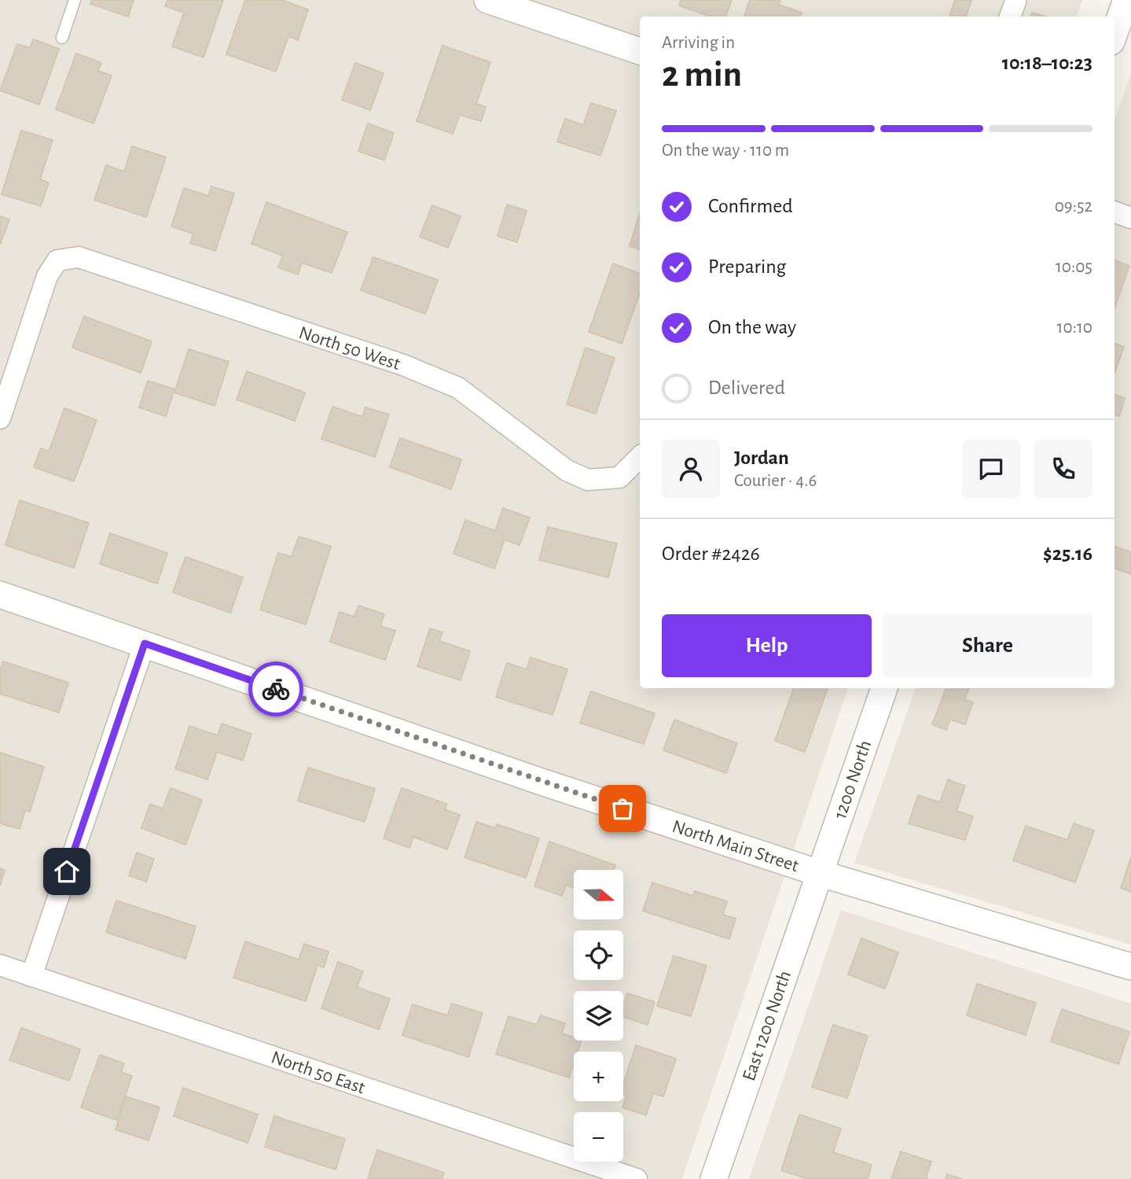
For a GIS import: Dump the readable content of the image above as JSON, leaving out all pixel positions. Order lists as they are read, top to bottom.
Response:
{
  "streets": {
    "street": [
      "North 50 West",
      "1200 North",
      "North Main Street",
      "East 1200 North",
      "North 50 East"
    ]
  },
  "crossings": [
    ["1200 North", "North Main Street"],
    ["1200 North", "East 1200 North"],
    ["North Main Street", "East 1200 North"]
  ],
  "north": "right",
  "page": {
    "heading": ["2 min", "Arriving in", "10:18–10:23"],
    "panel": [
      "Jordan",
      "Courier · 4.6",
      "Order #2426",
      "$25.16"
    ],
    "bar": "On the way · 110 m",
    "list": [
      ["Confirmed", "09:52"],
      ["Preparing", "10:05"],
      ["On the way", "10:10"],
      "Delivered"
    ],
    "buttons": ["Help", "Share"],
    "map_buttons": ["+", "−"]
  }
}
